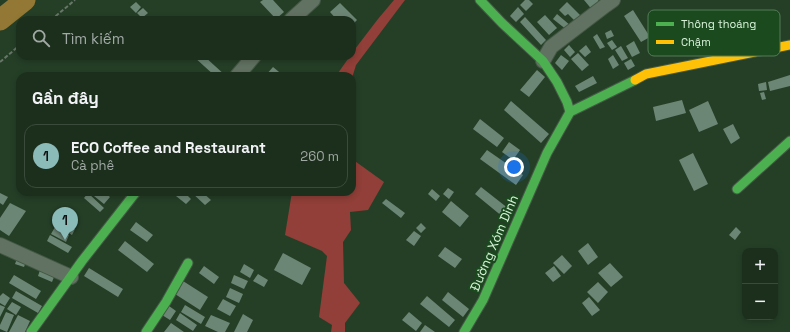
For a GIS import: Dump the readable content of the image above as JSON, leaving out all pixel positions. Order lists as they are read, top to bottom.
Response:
{
  "streets": {
    "street": ["Đường Xóm Dinh"]
  },
  "legend": ["Thông thoáng", "Chậm"],
  "page": {
    "search": "Tìm kiếm",
    "heading": "Gần đây",
    "list": [
      {
        "mark": "1",
        "name": "ECO Coffee and Restaurant",
        "note": "Cà phê",
        "value": "260 m"
      }
    ],
    "pins": "1",
    "map_buttons": ["+", "−"]
  }
}
